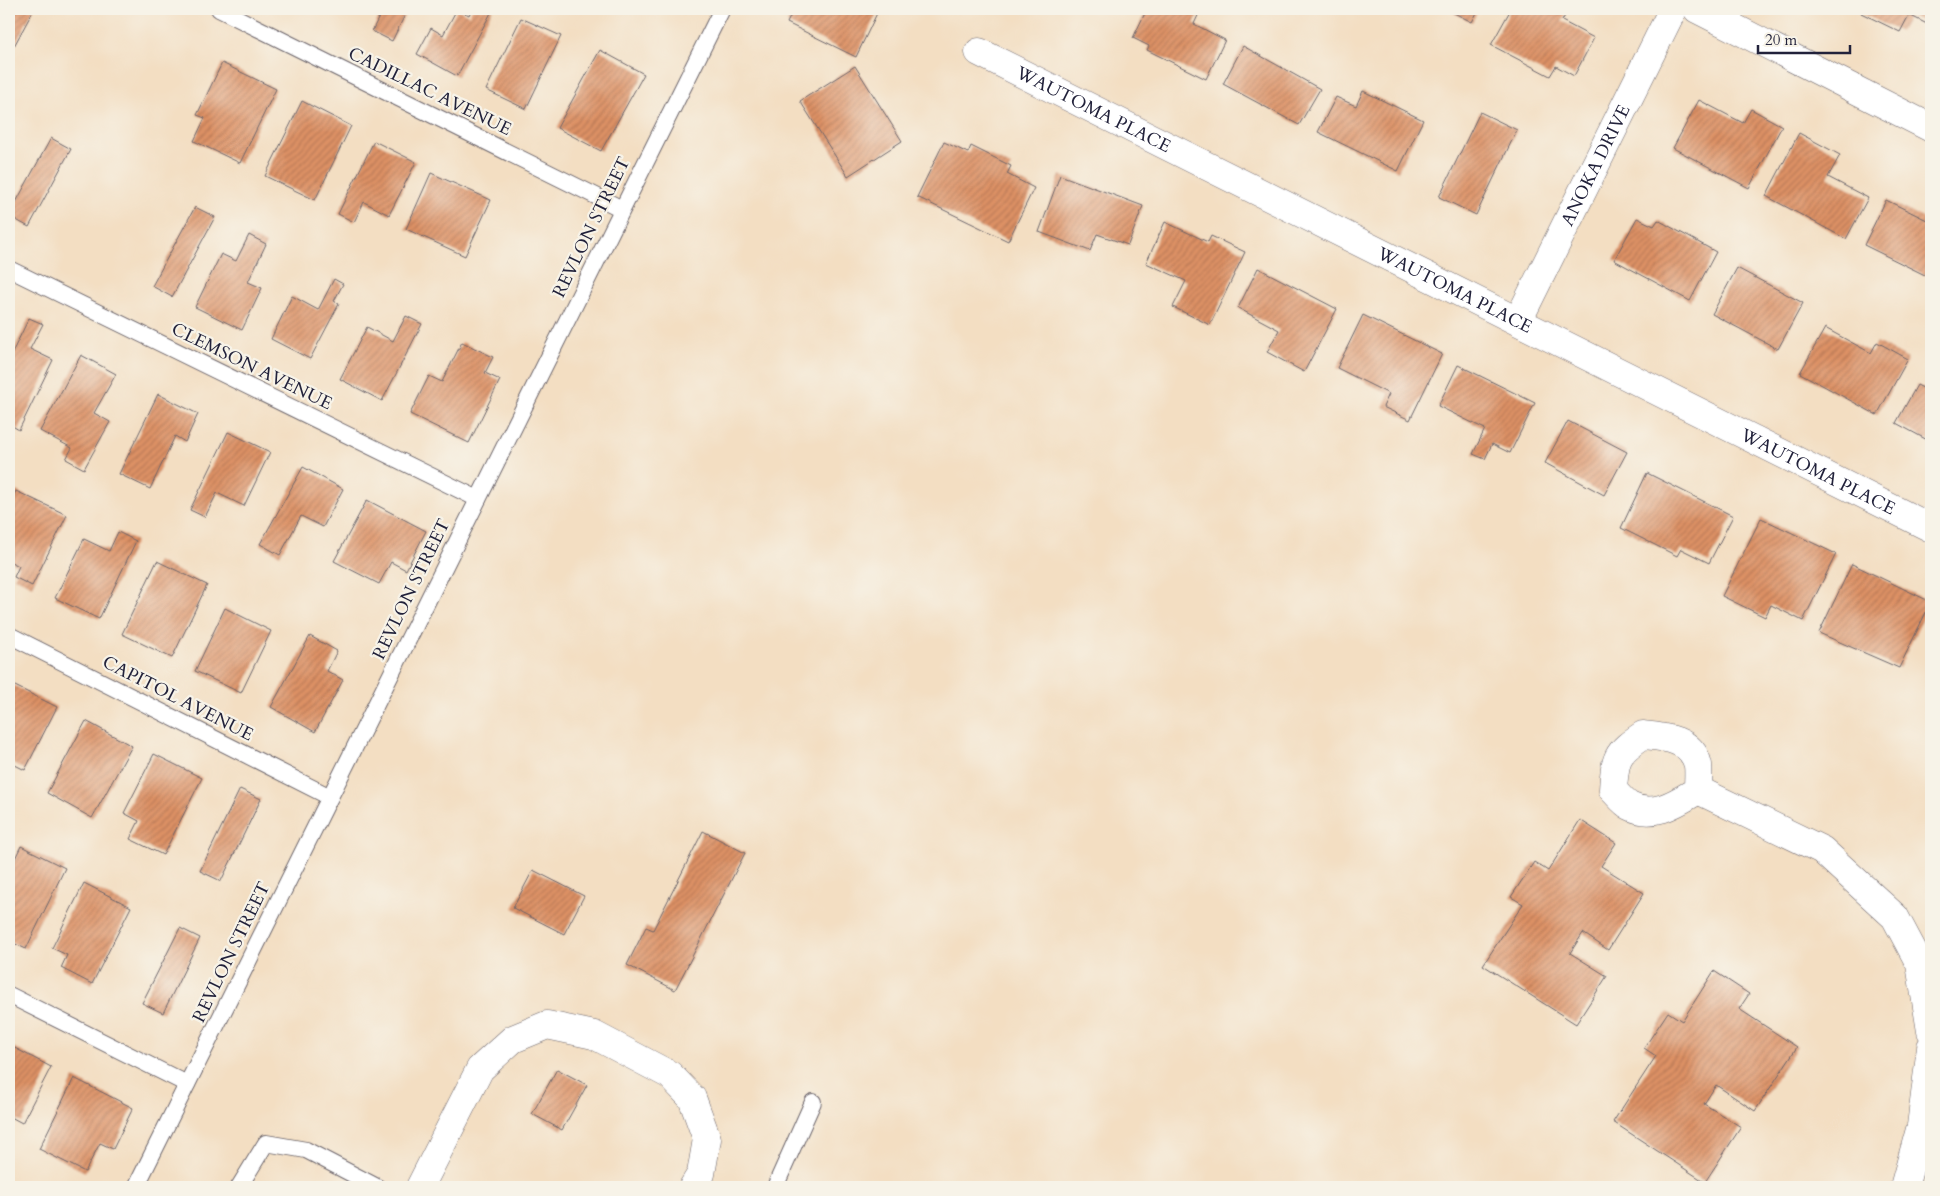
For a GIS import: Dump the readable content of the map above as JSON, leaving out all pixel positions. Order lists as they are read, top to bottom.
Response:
{
  "streets": {
    "street": ["WAUTOMA PLACE", "ANOKA DRIVE"],
    "lane": [
      "CADILLAC AVENUE",
      "REVLON STREET",
      "CLEMSON AVENUE",
      "CAPITOL AVENUE"
    ]
  },
  "crossings": [
    ["CADILLAC AVENUE", "REVLON STREET"],
    ["WAUTOMA PLACE", "ANOKA DRIVE"],
    ["REVLON STREET", "CLEMSON AVENUE"],
    ["REVLON STREET", "CAPITOL AVENUE"]
  ],
  "scale_bar": "20 m"
}
